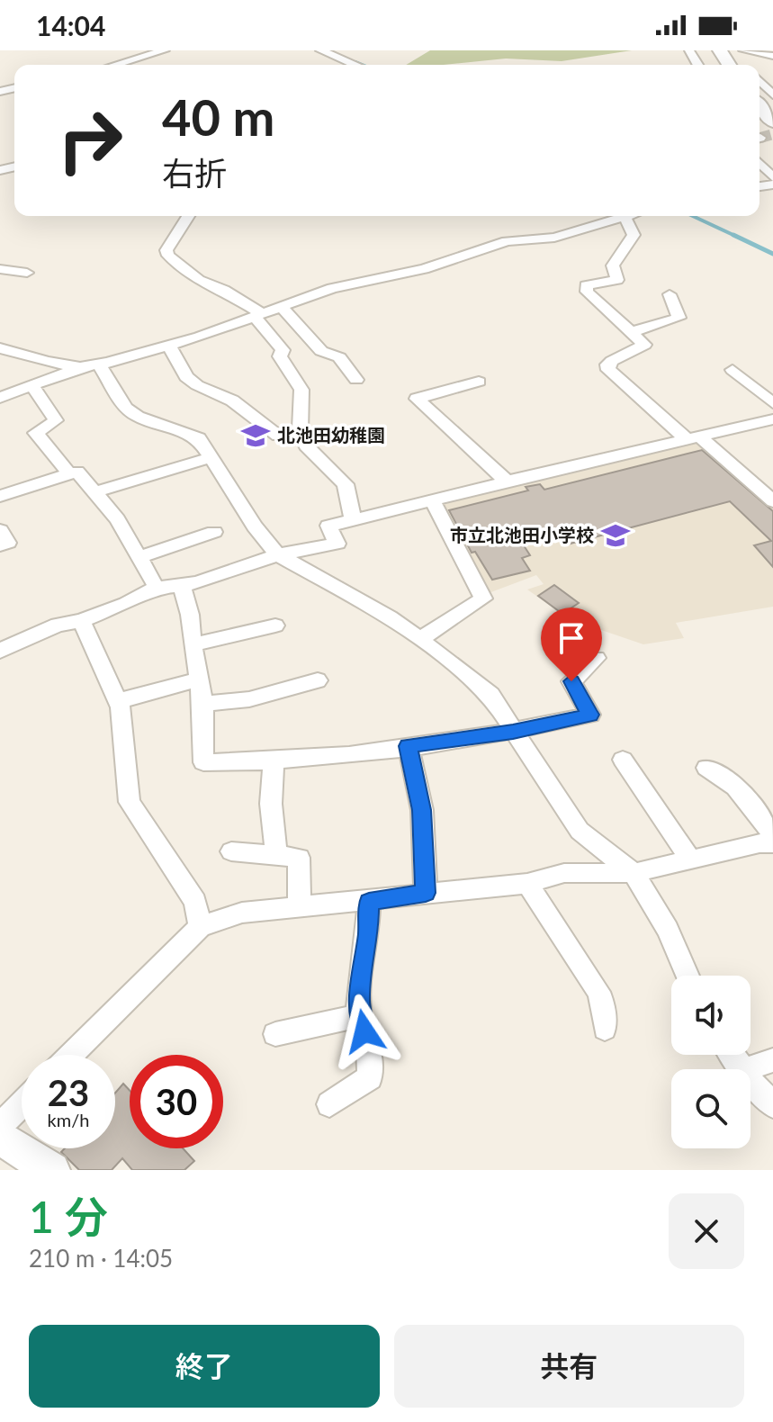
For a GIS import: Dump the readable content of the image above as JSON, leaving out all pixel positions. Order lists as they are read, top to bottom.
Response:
{
  "places": {
    "school or university": ["北池田幼稚園", "市立北池田小学校"]
  },
  "page": {
    "status": "14:04",
    "turn": ["40 m", "右折"],
    "speed": "23 km/h",
    "limit": "30",
    "heading": ["1 分", "210 m · 14:05"],
    "buttons": ["終了", "共有"]
  }
}
